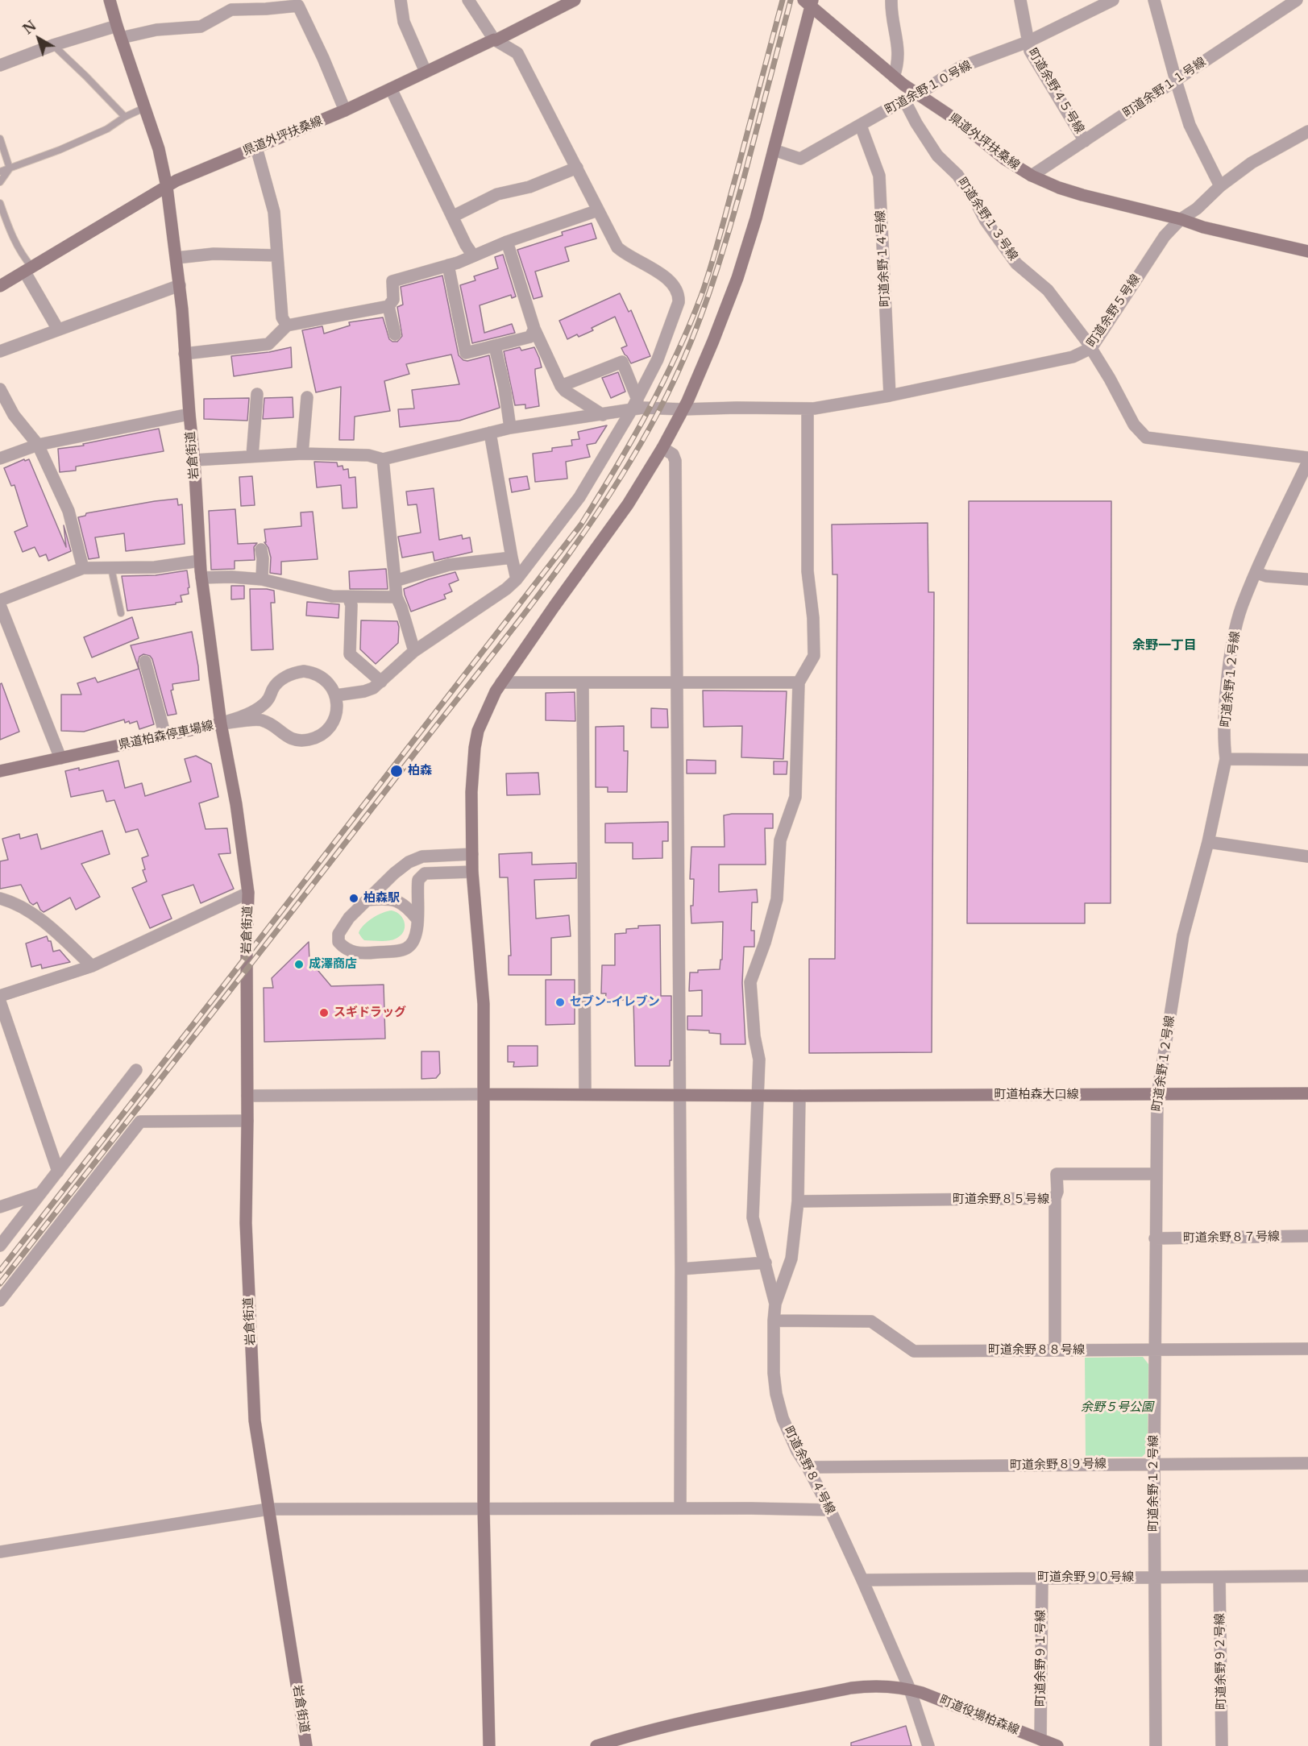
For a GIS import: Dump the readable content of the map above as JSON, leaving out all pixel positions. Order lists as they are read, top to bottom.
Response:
{
  "streets": {
    "street": [
      "町道余野１０号線",
      "町道余野１１号線",
      "町道余野４５号線",
      "県道外坪扶桑線",
      "町道余野１３号線",
      "町道余野１４号線",
      "町道余野５号線",
      "岩倉街道",
      "町道余野１２号線",
      "県道柏森停車場線",
      "町道柏森大口線",
      "町道余野８５号線",
      "町道余野８７号線",
      "町道余野８８号線",
      "町道余野８９号線",
      "町道余野８４号線",
      "町道余野９０号線",
      "町道余野９１号線",
      "町道余野９２号線",
      "町道役場柏森線"
    ]
  },
  "crossings": [
    ["町道余野１０号線", "町道余野４５号線"],
    ["町道余野１０号線", "県道外坪扶桑線"],
    ["町道余野１０号線", "町道余野１３号線"],
    ["町道余野１０号線", "町道余野１４号線"],
    ["町道余野１１号線", "町道余野４５号線"],
    ["町道余野１１号線", "県道外坪扶桑線"],
    ["県道外坪扶桑線", "町道余野５号線"],
    ["県道外坪扶桑線", "岩倉街道"],
    ["町道余野１３号線", "町道余野５号線"],
    ["町道余野１４号線", "町道余野５号線"],
    ["岩倉街道", "県道柏森停車場線"],
    ["町道余野１２号線", "町道柏森大口線"],
    ["町道余野１２号線", "町道余野８７号線"],
    ["町道余野１２号線", "町道余野８８号線"],
    ["町道余野１２号線", "町道余野８９号線"],
    ["町道余野１２号線", "町道余野９０号線"],
    ["町道柏森大口線", "町道余野８４号線"],
    ["町道余野８５号線", "町道余野８８号線"],
    ["町道余野８５号線", "町道余野８４号線"],
    ["町道余野８８号線", "町道余野８４号線"],
    ["町道余野８９号線", "町道余野８４号線"],
    ["町道余野８４号線", "町道余野９０号線"],
    ["町道余野８４号線", "町道役場柏森線"],
    ["町道余野９０号線", "町道余野９１号線"],
    ["町道余野９０号線", "町道余野９２号線"],
    ["町道余野９１号線", "町道役場柏森線"]
  ],
  "districts": ["余野一丁目"],
  "parks": ["余野５号公園"],
  "places": [
    "柏森",
    "柏森駅",
    "成澤商店",
    "セブン-イレブン",
    "スギドラッグ"
  ],
  "north": "top left"
}
